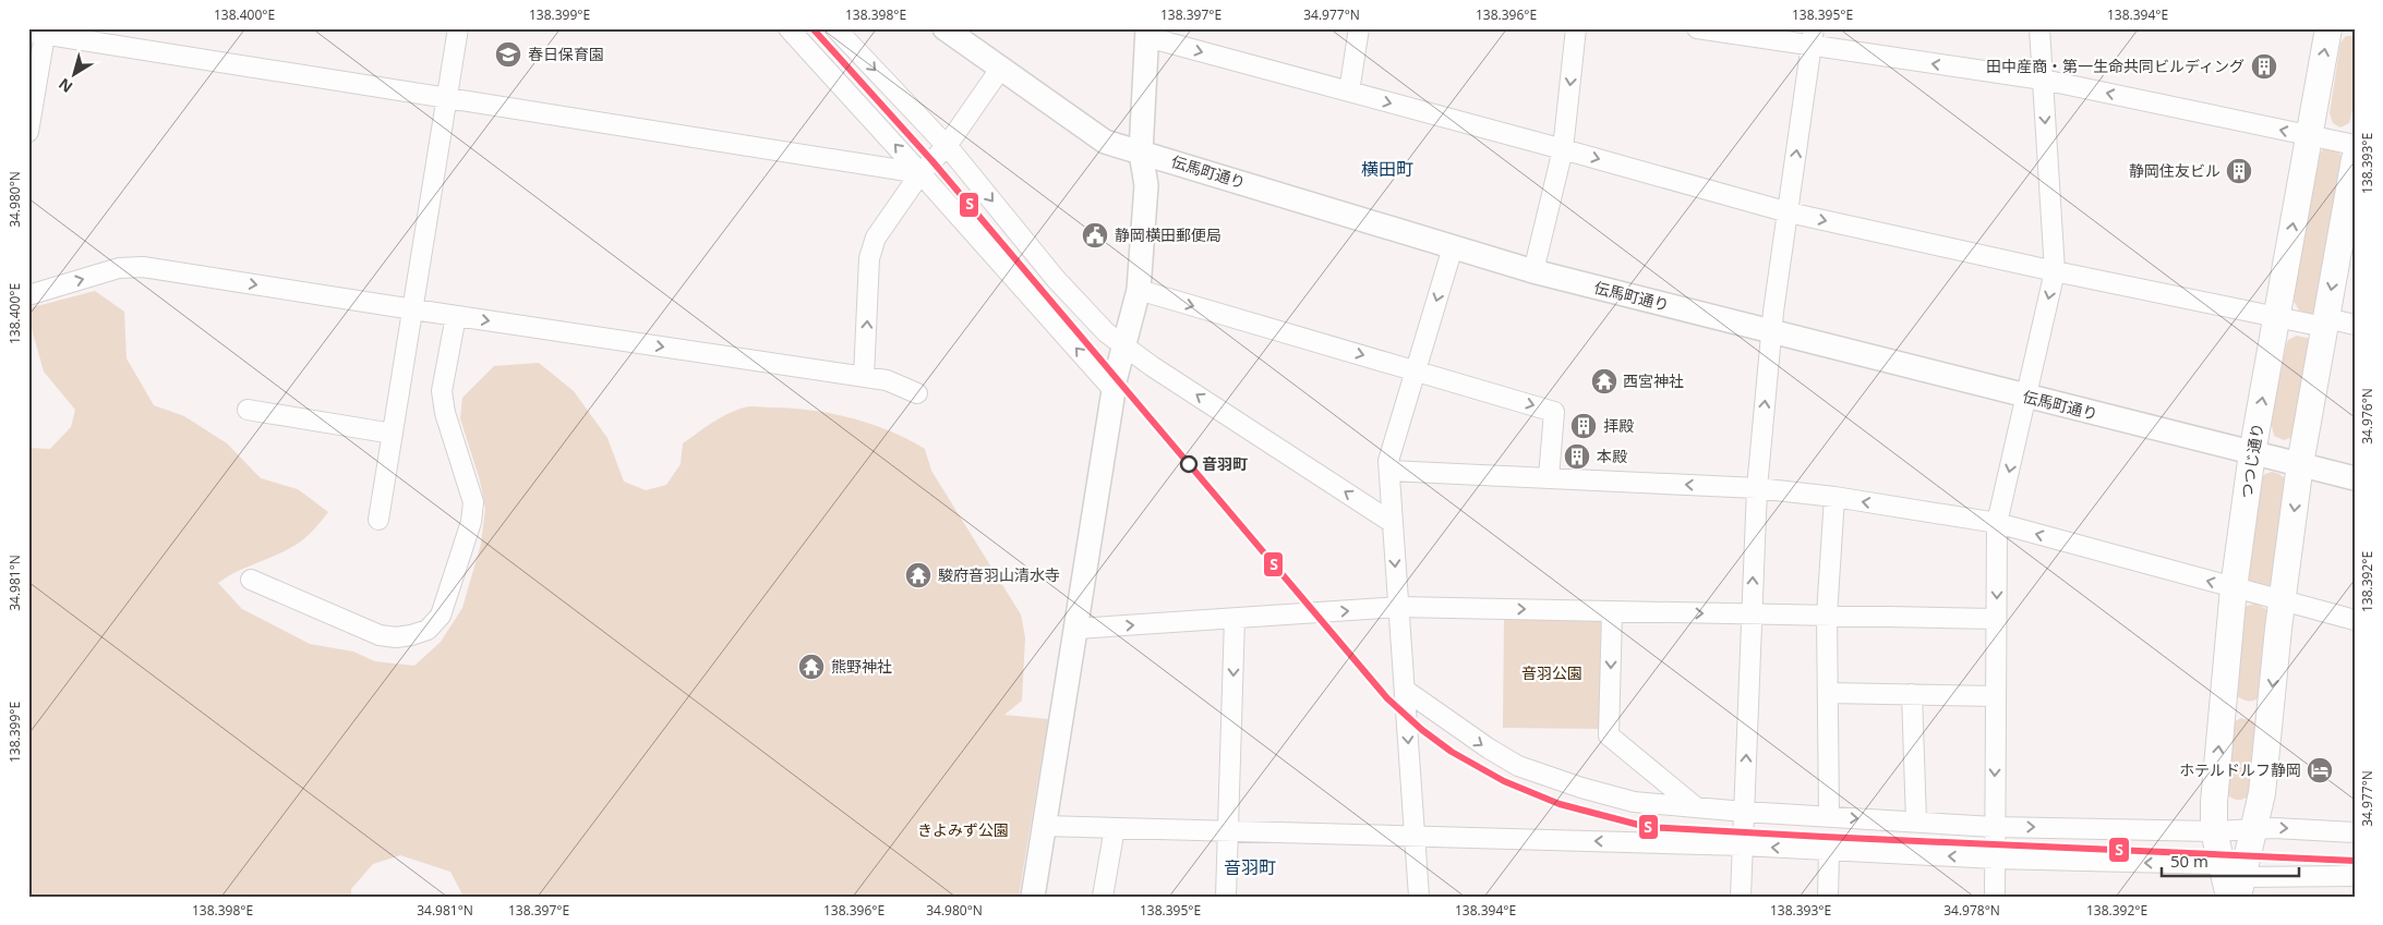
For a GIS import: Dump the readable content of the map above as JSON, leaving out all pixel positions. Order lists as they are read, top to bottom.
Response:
{
  "streets": {
    "main road": ["つつじ通り"],
    "street": ["伝馬町通り"]
  },
  "crossings": [
    ["伝馬町通り", "つつじ通り"]
  ],
  "districts": ["横田町", "音羽町"],
  "parks": ["音羽公園", "きよみず公園"],
  "places": {
    "school or university": ["春日保育園"],
    "building": [
      "田中産商・第一生命共同ビルディング",
      "静岡住友ビル",
      "拝殿",
      "本殿"
    ],
    "public building": ["静岡横田郵便局"],
    "temple": ["西宮神社", "駿府音羽山清水寺", "熊野神社"],
    "other": ["音羽町"],
    "hotel": ["ホテルドルフ静岡"]
  },
  "lines": ["transit line S"],
  "scale_bar": "50 m",
  "north": "bottom left",
  "coordinates": [
    "138.400°E",
    "138.399°E",
    "138.398°E",
    "138.397°E",
    "34.977°N",
    "138.396°E",
    "138.395°E",
    "138.394°E",
    "138.393°E",
    "34.980°N",
    "34.976°N",
    "138.392°E",
    "34.981°N",
    "34.978°N"
  ]
}
